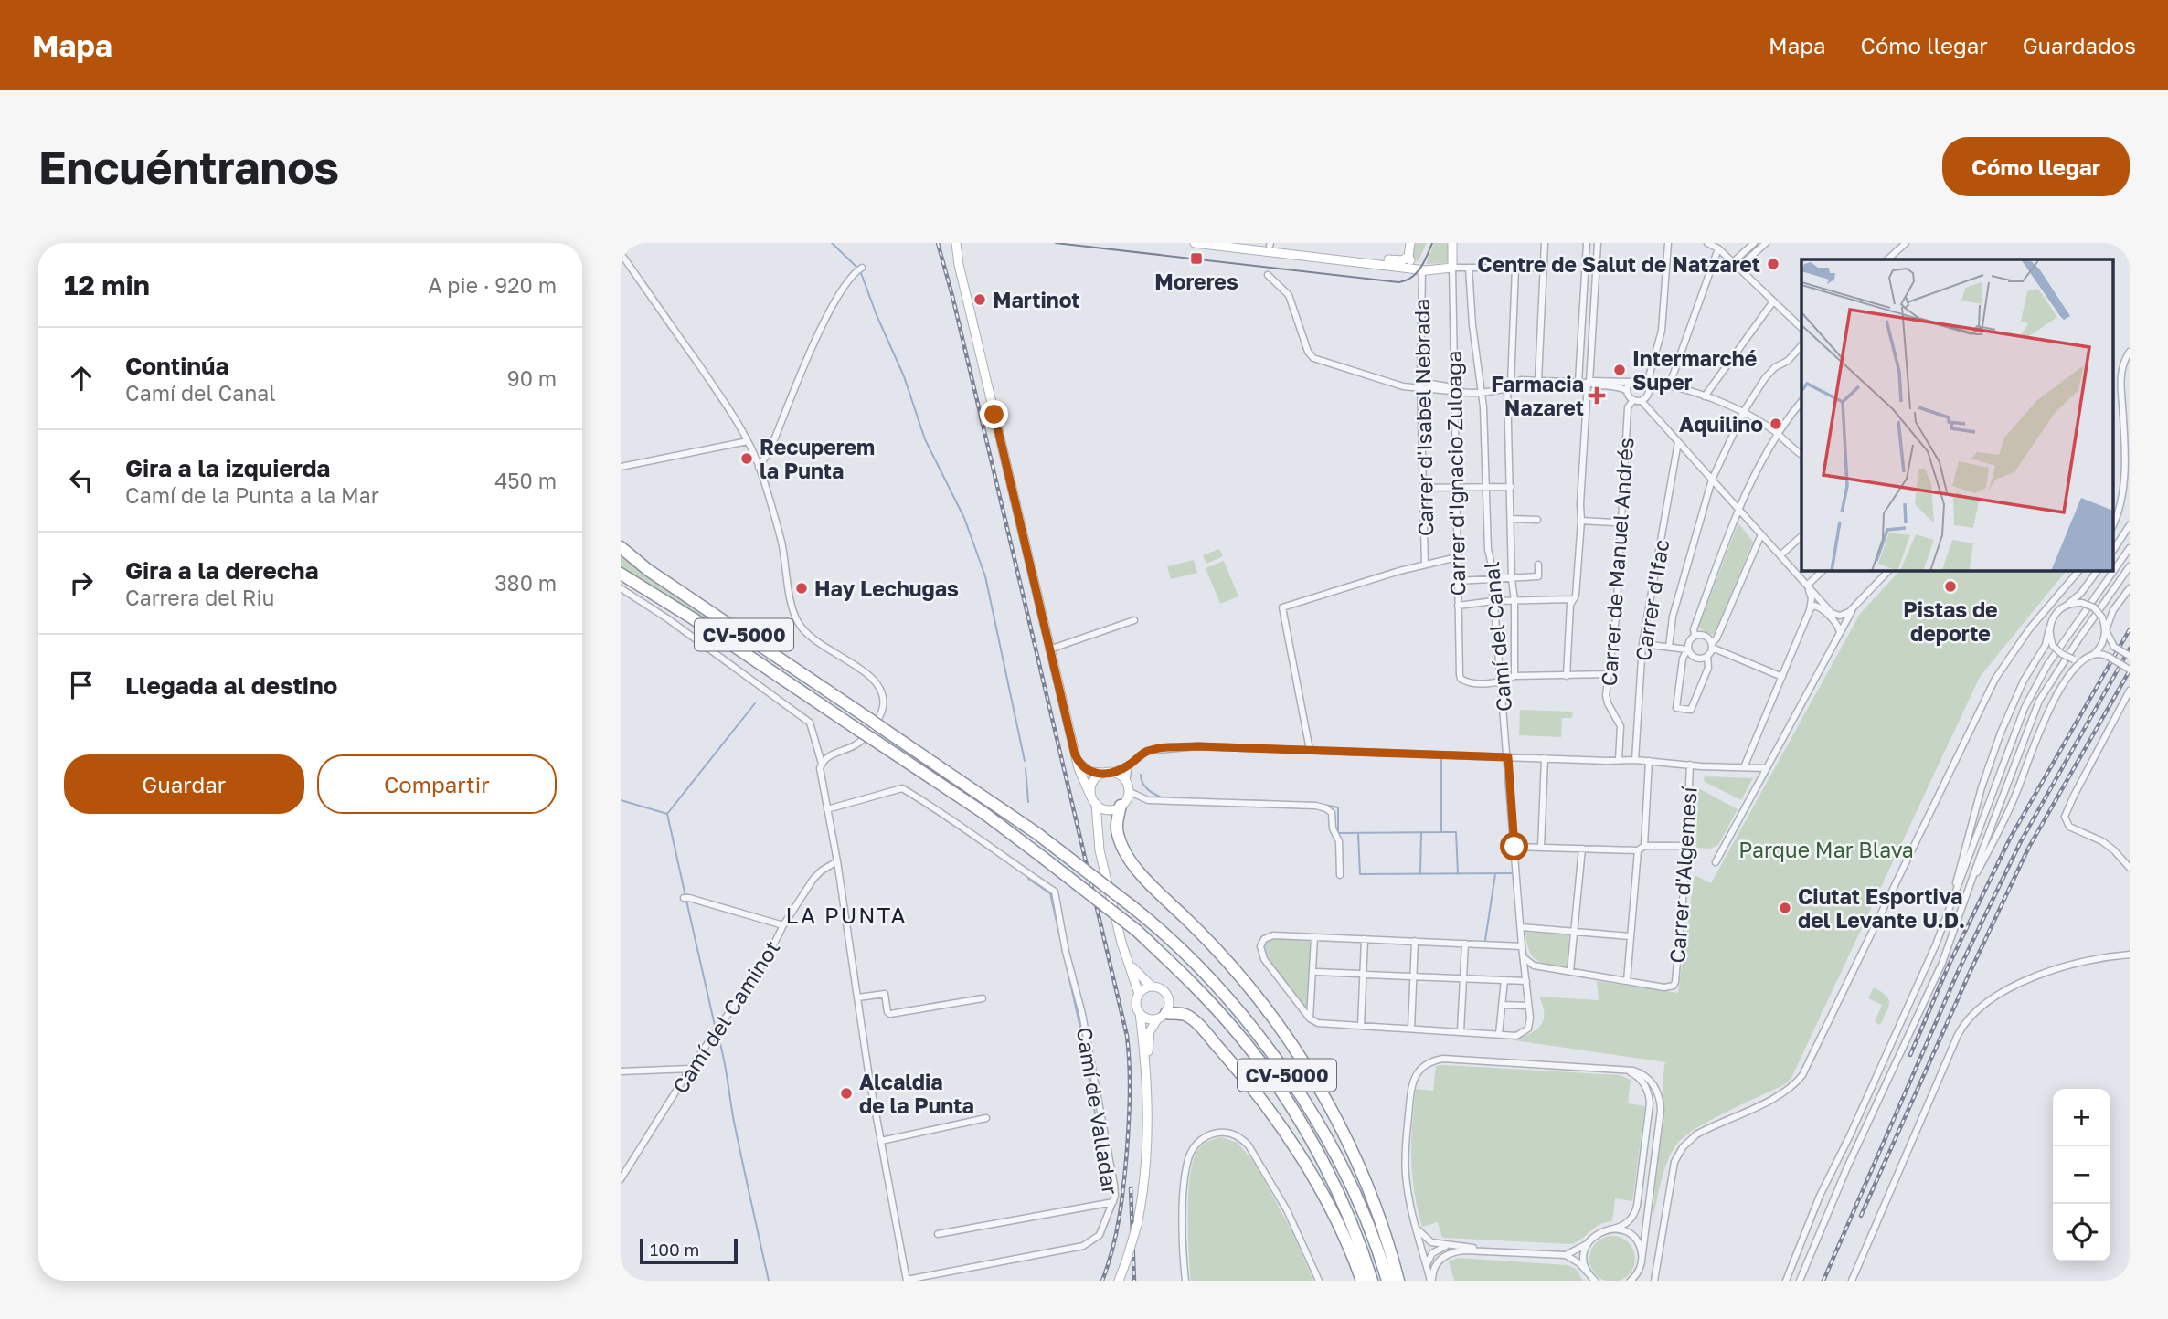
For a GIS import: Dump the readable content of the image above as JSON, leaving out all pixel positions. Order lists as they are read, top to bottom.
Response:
{
  "streets": {
    "highway": ["CV-5000"],
    "street": [
      "Carrer d'Isabel Nebrada",
      "Carrer d'Ignacio Zuloaga",
      "Carrer de Manuel Andrés",
      "Carrer d'Ifac",
      "Camí del Canal",
      "Carrer d'Algemesí",
      "Camí del Caminot",
      "Camí de Valladar"
    ]
  },
  "crossings": [
    ["Carrer d'Ignacio Zuloaga", "Camí del Canal"]
  ],
  "districts": ["LA PUNTA"],
  "parks": ["Parque Mar Blava"],
  "places": {
    "transit": ["Moreres"],
    "other": [
      "Centre de Salut de Natzaret",
      "Martinot",
      "Intermarché Super",
      "Aquilino",
      "Recuperem la Punta",
      "Pistas de deporte",
      "Hay Lechugas",
      "Ciutat Esportiva del Levante U.D.",
      "Alcaldia de la Punta"
    ],
    "health": ["Farmacia Nazaret"]
  },
  "scale_bar": "100 m",
  "page": {
    "header": "Mapa",
    "nav": ["Mapa", "Cómo llegar", "Guardados"],
    "buttons": [
      "Cómo llegar",
      ["Guardar", "Compartir"]
    ],
    "title": "Encuéntranos",
    "heading": ["12 min", "A pie · 920 m"],
    "list": [
      ["Continúa", "Camí del Canal", "90 m"],
      ["Gira a la izquierda", "Camí de la Punta a la Mar", "450 m"],
      ["Gira a la derecha", "Carrera del Riu", "380 m"],
      "Llegada al destino"
    ],
    "map_buttons": ["+", "−"],
    "scale": "100 m"
  }
}
